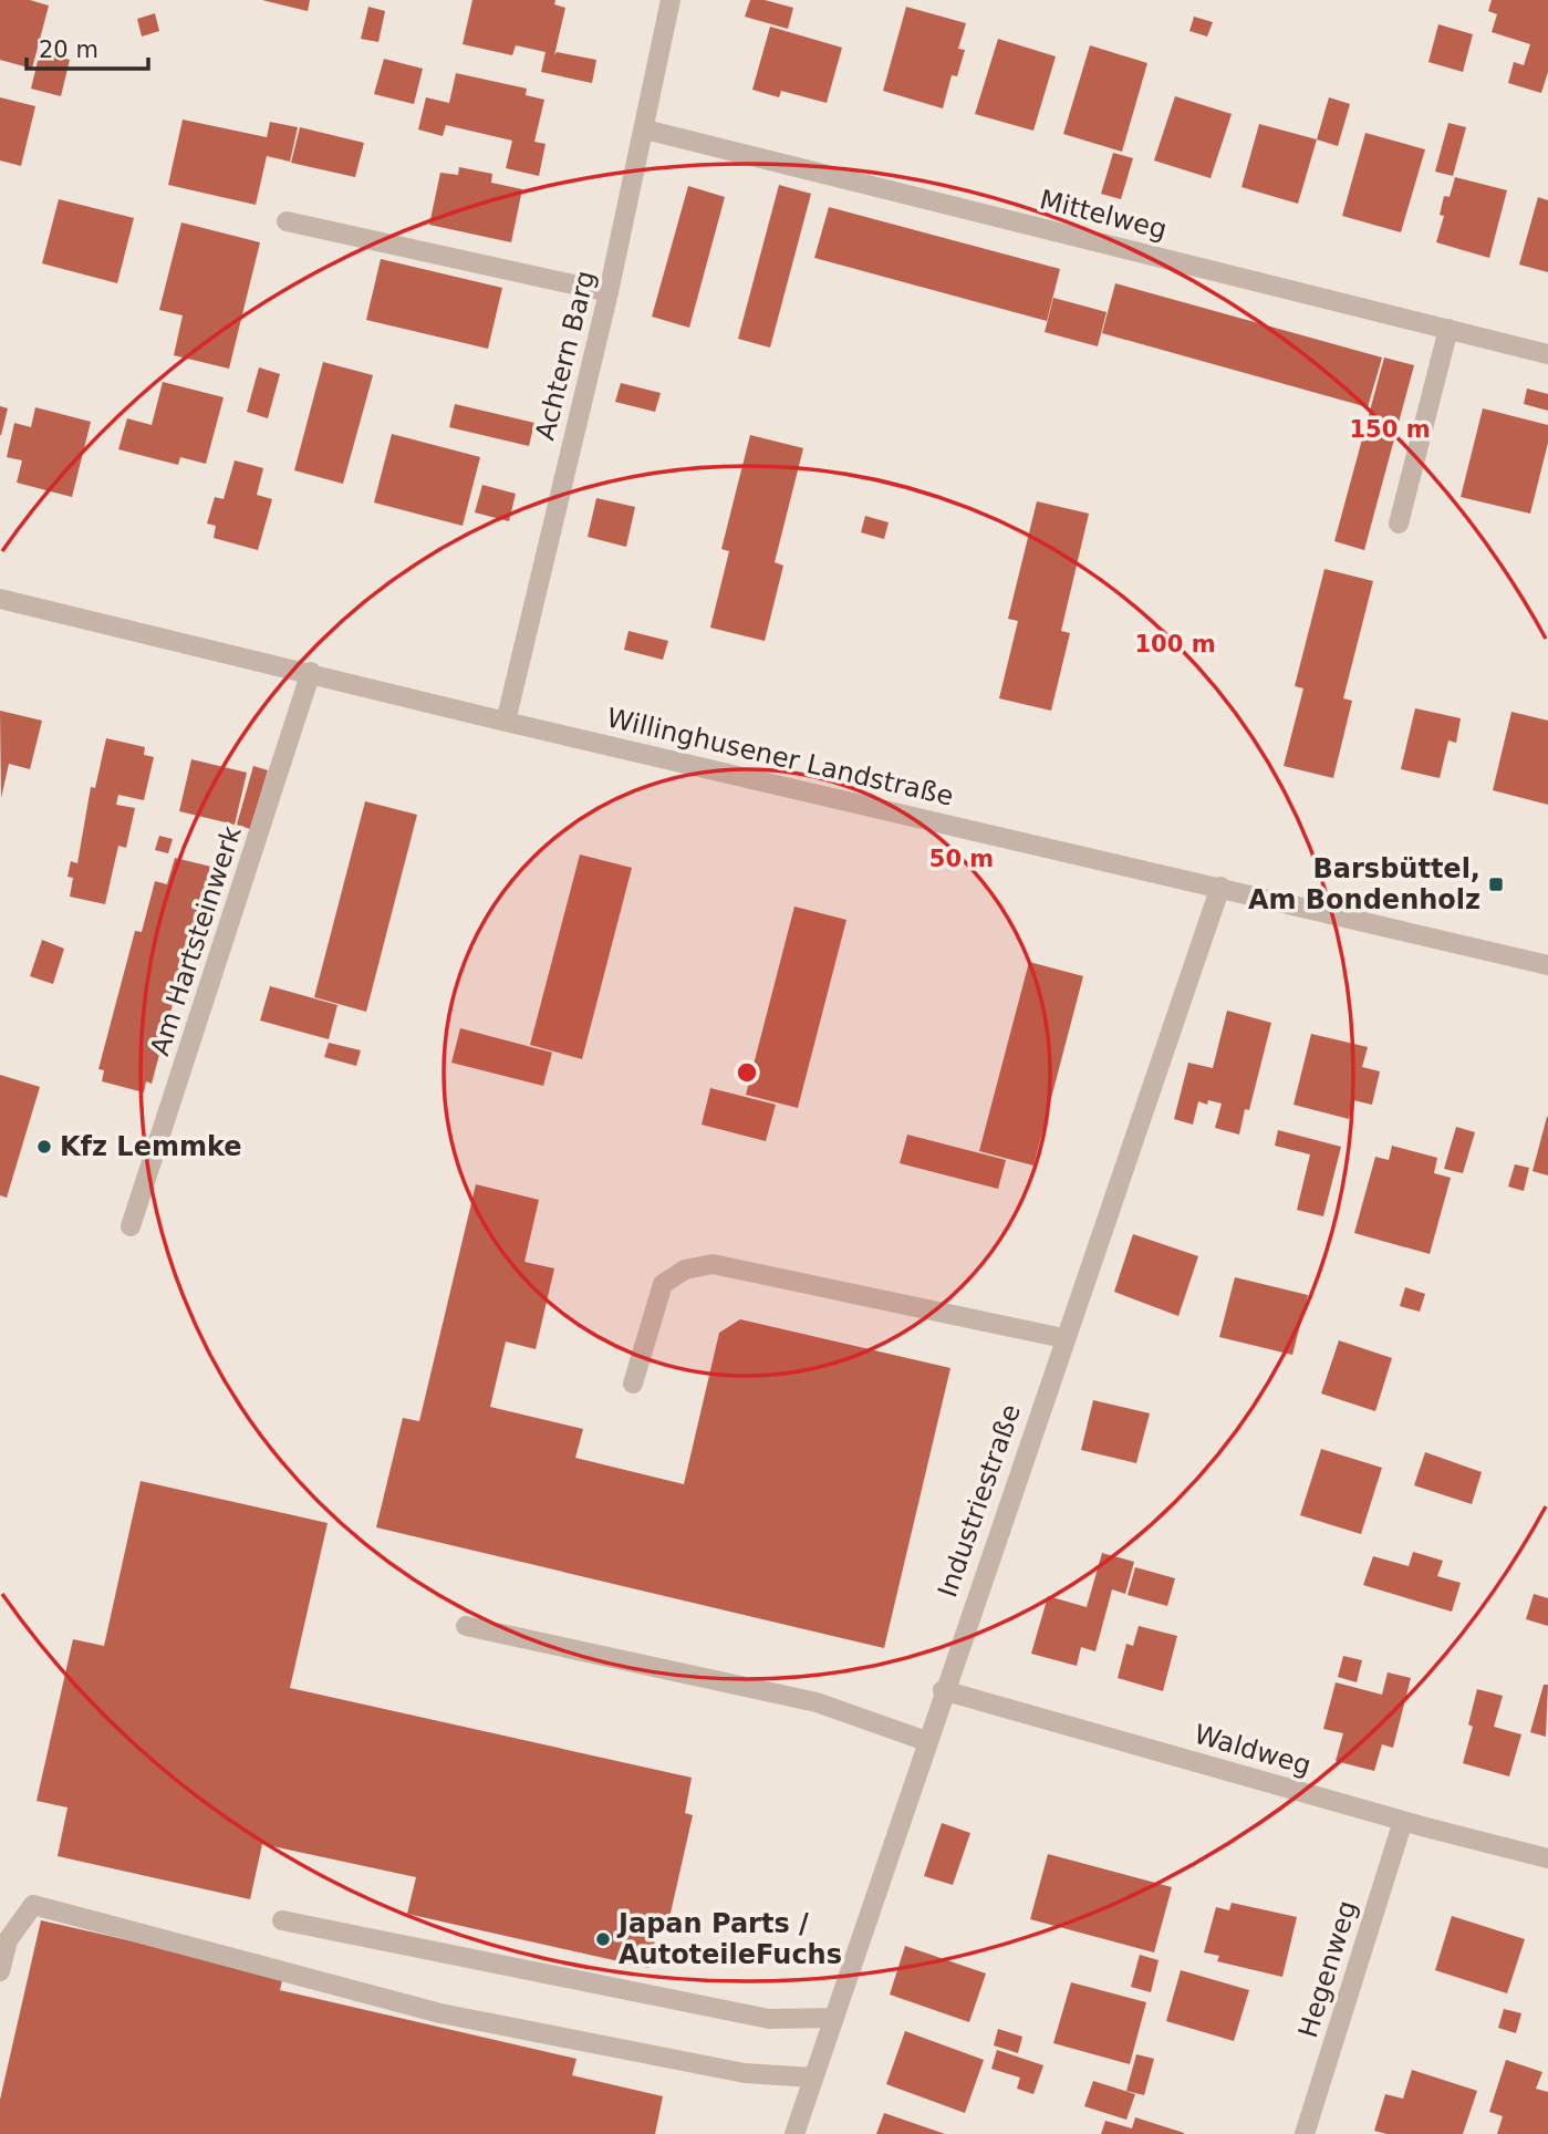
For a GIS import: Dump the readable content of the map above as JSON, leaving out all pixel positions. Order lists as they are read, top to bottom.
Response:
{
  "streets": {
    "street": [
      "Mittelweg",
      "Achtern Barg",
      "Willinghusener Landstraße",
      "Am Hartsteinwerk",
      "Industriestraße",
      "Waldweg",
      "Hegenweg"
    ]
  },
  "crossings": [
    ["Mittelweg", "Achtern Barg"],
    ["Achtern Barg", "Willinghusener Landstraße"],
    ["Willinghusener Landstraße", "Am Hartsteinwerk"],
    ["Willinghusener Landstraße", "Industriestraße"],
    ["Industriestraße", "Waldweg"],
    ["Waldweg", "Hegenweg"]
  ],
  "places": {
    "transit": ["Barsbüttel, Am Bondenholz"],
    "other": ["Kfz Lemmke", "Japan Parts / AutoteileFuchs"]
  },
  "scale_bar": "20 m",
  "rings": ["150 m", "100 m", "50 m"]
}
